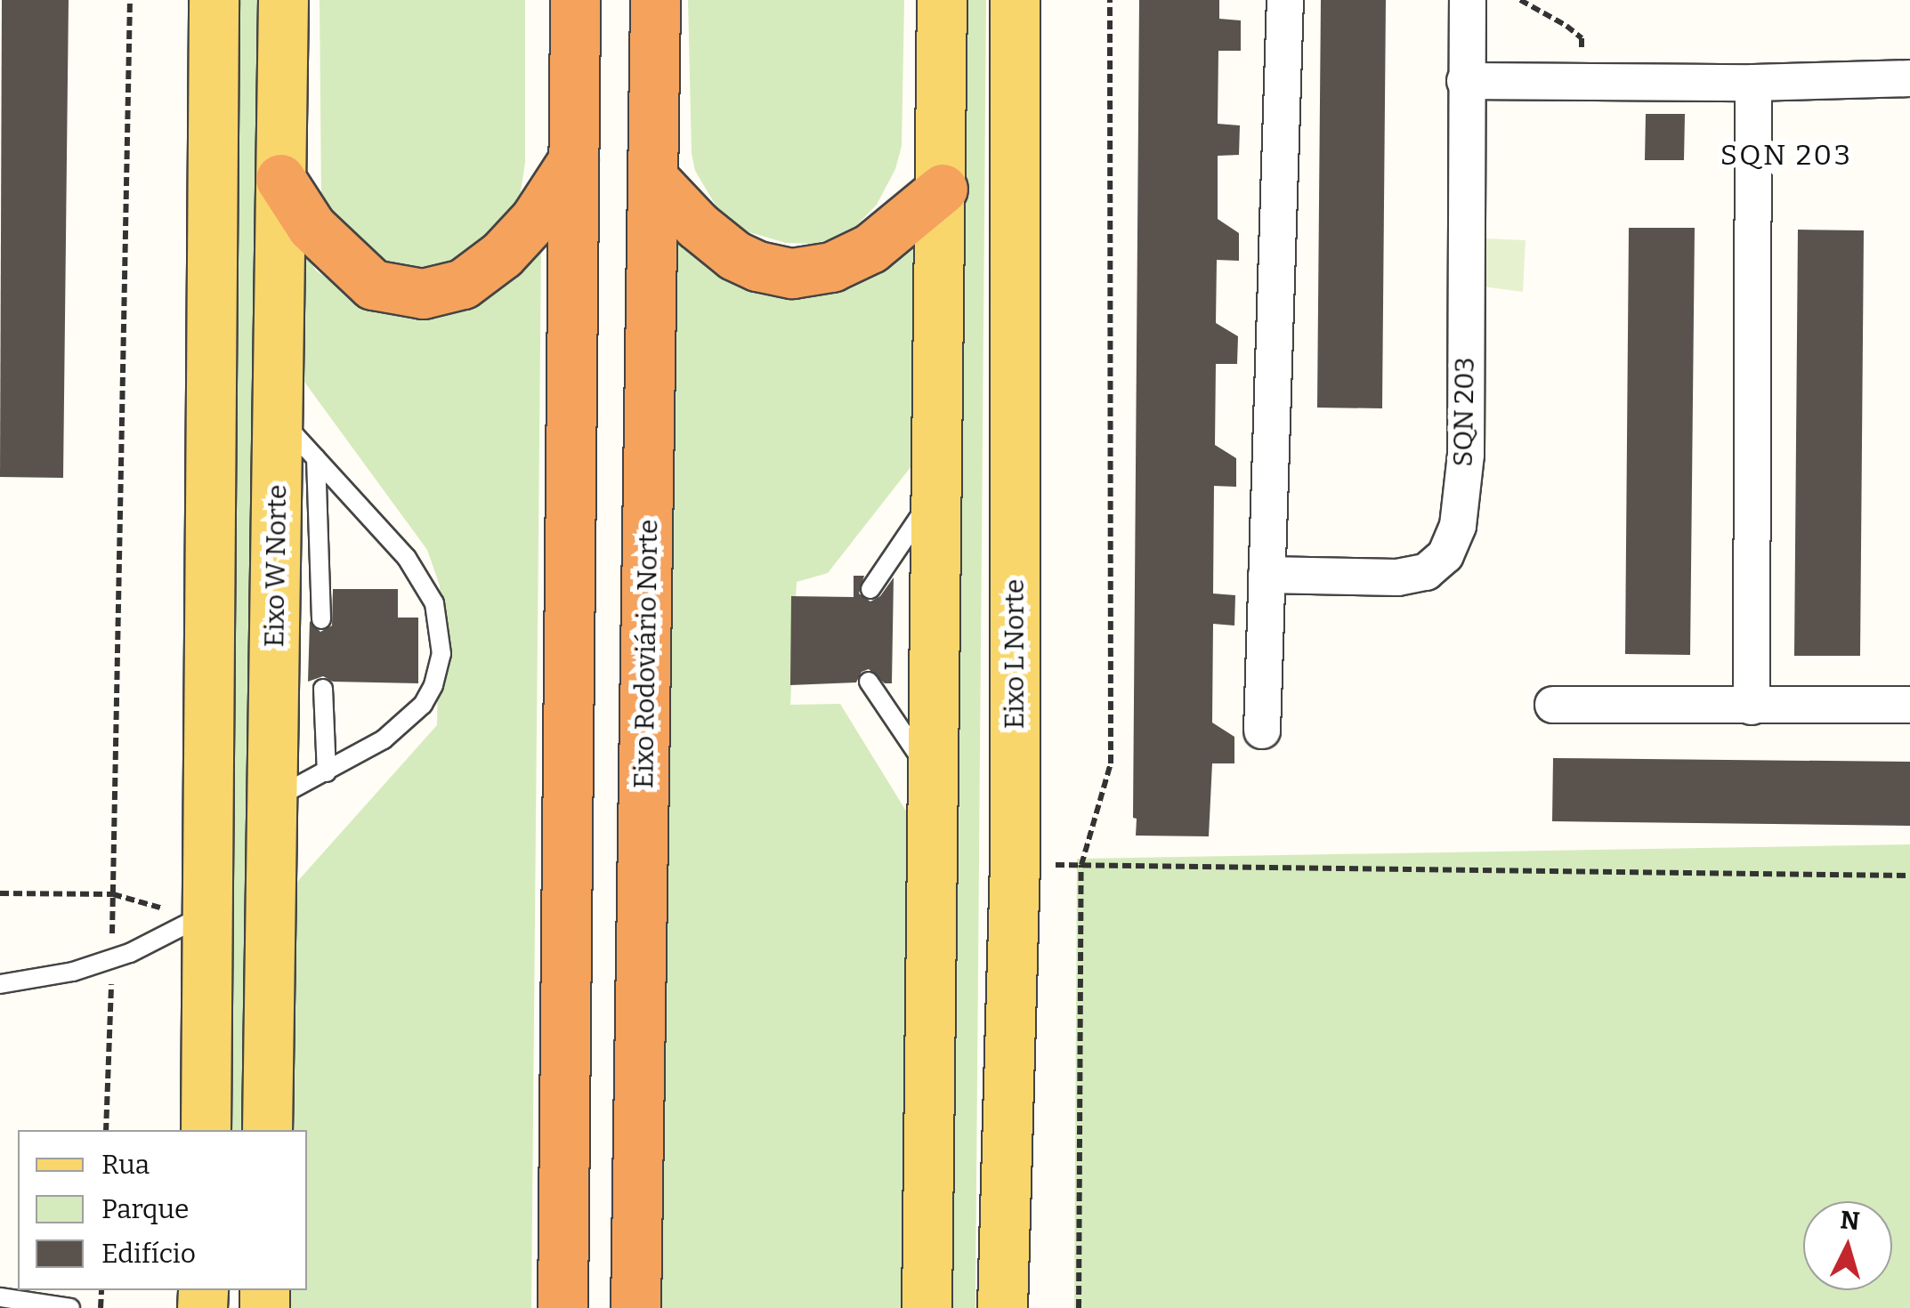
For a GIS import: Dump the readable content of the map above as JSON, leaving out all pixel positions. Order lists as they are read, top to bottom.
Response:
{
  "streets": {
    "highway": ["Eixo Rodoviário Norte"],
    "main road": ["Eixo W Norte", "Eixo L Norte"],
    "street": ["SQN 203"]
  },
  "districts": ["SQN 203"],
  "legend": ["Rua", "Parque", "Edifício"],
  "north": "top"
}
